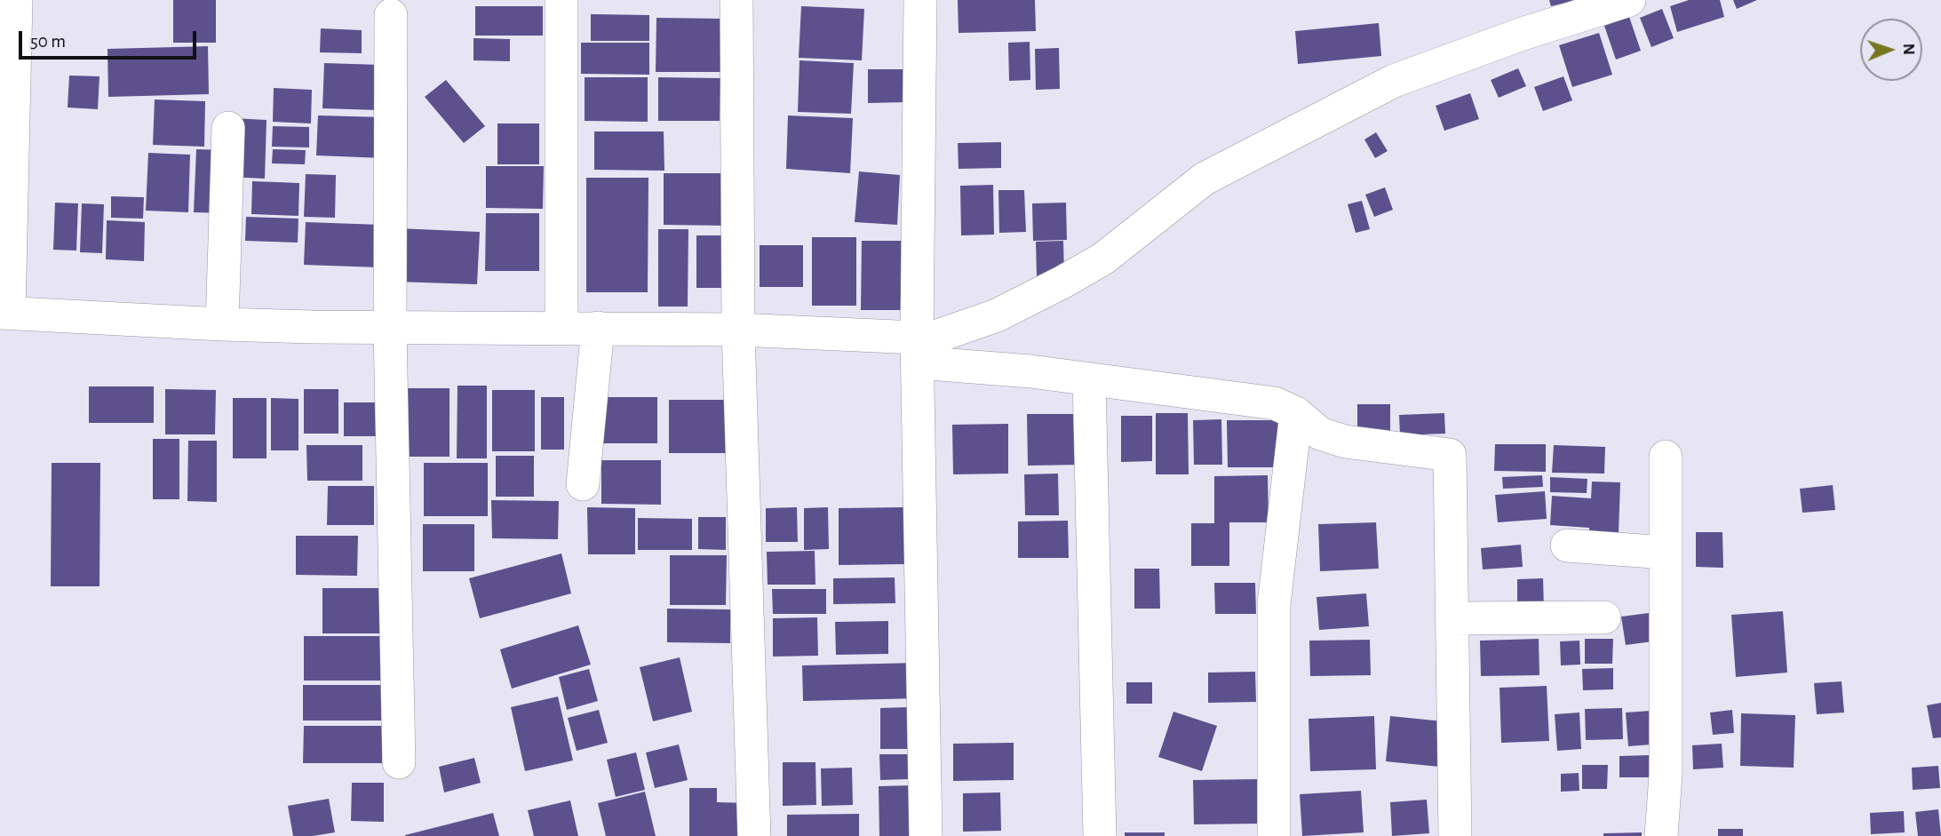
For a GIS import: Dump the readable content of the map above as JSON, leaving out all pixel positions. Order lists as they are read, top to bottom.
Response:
{
  "scale_bar": "50 m",
  "north": "right"
}
